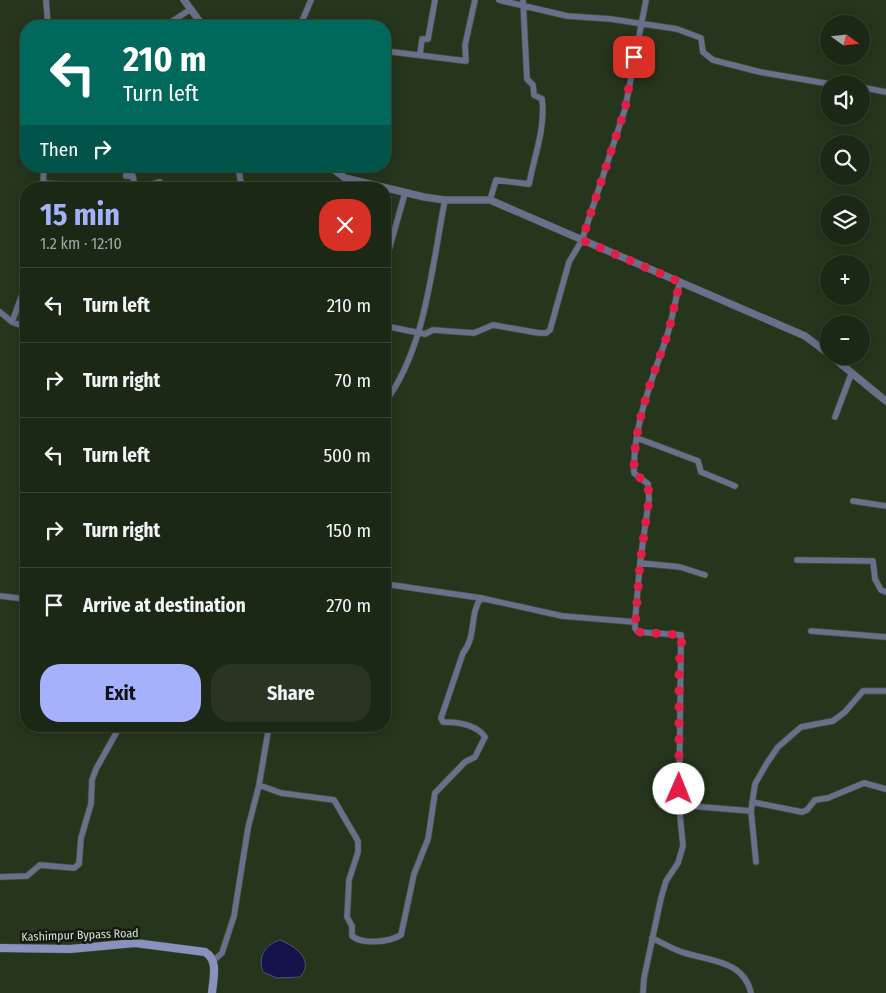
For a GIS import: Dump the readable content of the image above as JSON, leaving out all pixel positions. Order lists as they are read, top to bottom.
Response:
{
  "streets": {
    "main road": ["Kashimpur Bypass Road"]
  },
  "north": "right",
  "page": {
    "map_buttons": ["+", "−"],
    "turn": ["210 m", "Turn left"],
    "then": "Then",
    "heading": ["15 min", "1.2 km · 12:10"],
    "list": [
      {
        "name": "Turn left",
        "value": "210 m"
      },
      {
        "name": "Turn right",
        "value": "70 m"
      },
      {
        "name": "Turn left",
        "value": "500 m"
      },
      {
        "name": "Turn right",
        "value": "150 m"
      },
      {
        "name": "Arrive at destination",
        "value": "270 m"
      }
    ],
    "buttons": ["Exit", "Share"]
  }
}
